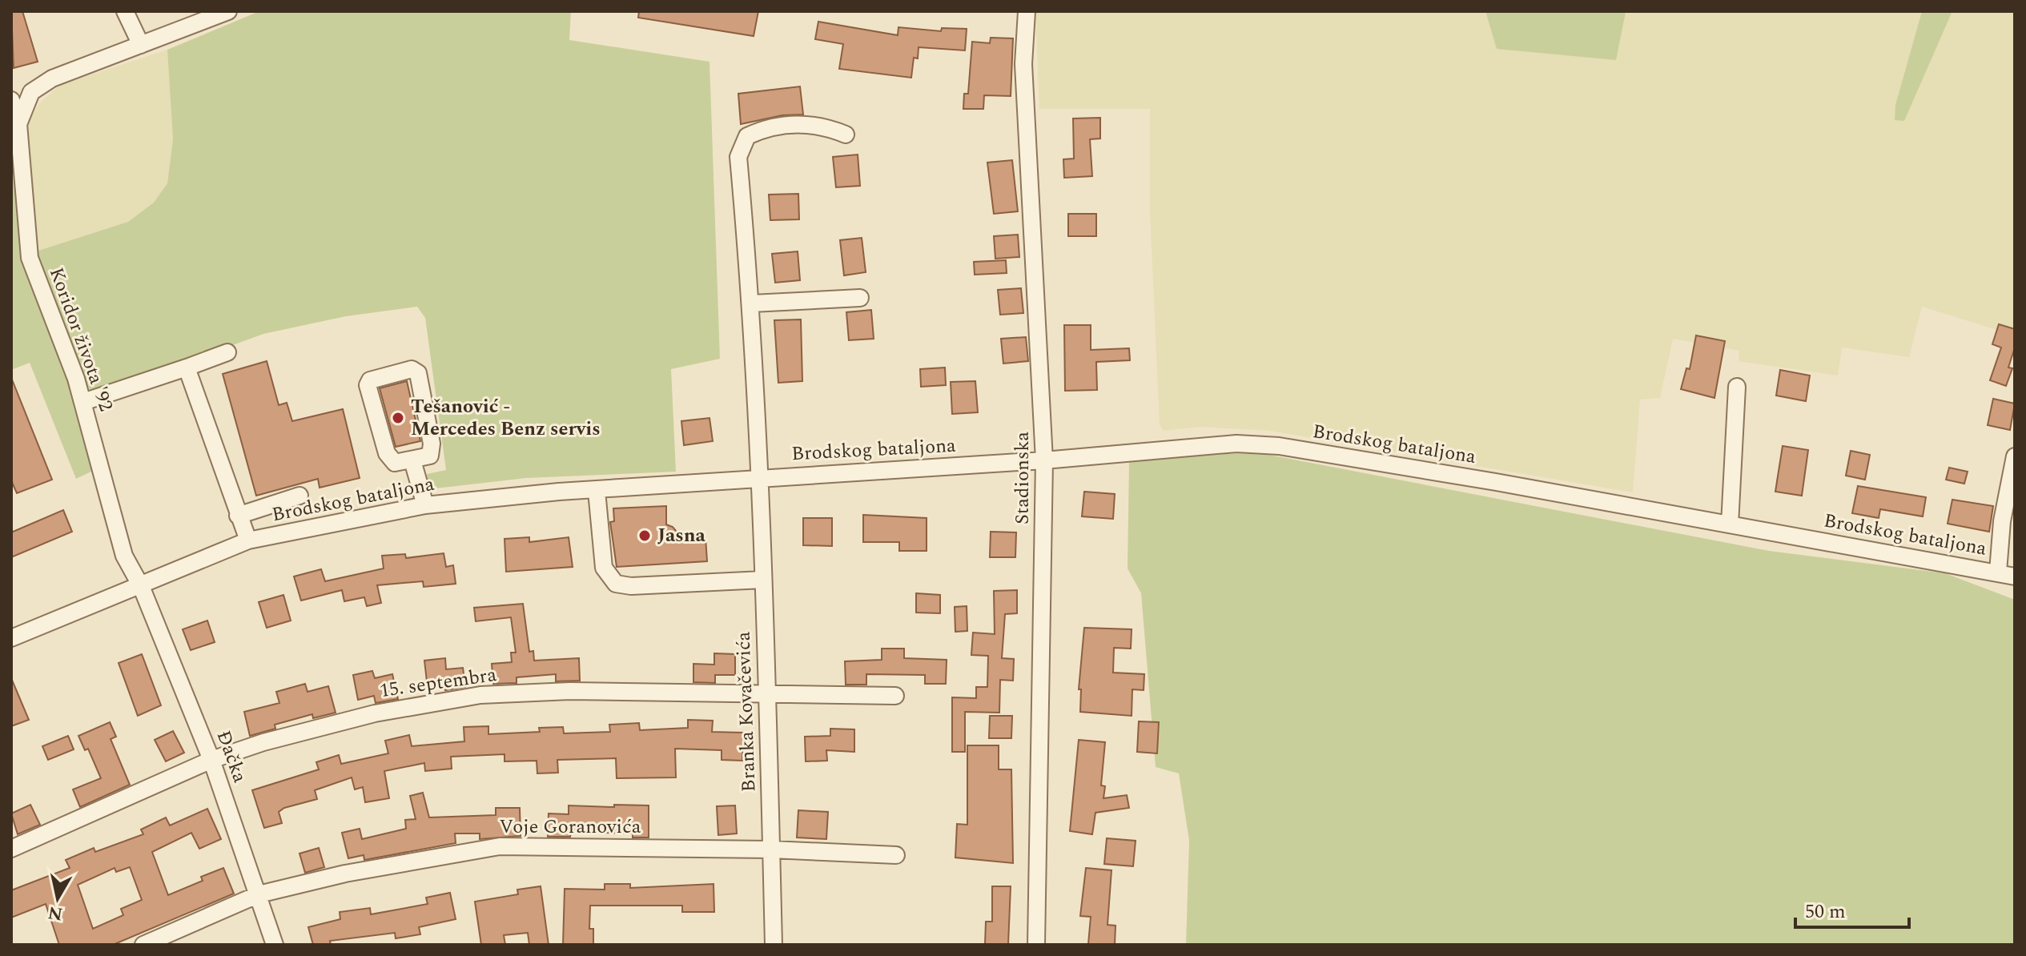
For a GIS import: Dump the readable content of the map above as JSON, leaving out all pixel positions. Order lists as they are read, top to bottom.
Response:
{
  "streets": {
    "street": [
      "Koridor života '92",
      "Brodskog bataljona",
      "Stadionska",
      "15. septembra",
      "Branka Kovačevića",
      "Đačka",
      "Voje Goranovića"
    ]
  },
  "crossings": [
    ["Koridor života '92", "Brodskog bataljona"],
    ["Koridor života '92", "Đačka"],
    ["Brodskog bataljona", "Stadionska"],
    ["Brodskog bataljona", "Branka Kovačevića"],
    ["Brodskog bataljona", "Đačka"],
    ["15. septembra", "Branka Kovačevića"],
    ["15. septembra", "Đačka"],
    ["Branka Kovačevića", "Voje Goranovića"],
    ["Đačka", "Voje Goranovića"]
  ],
  "places": ["Tešanović - Mercedes Benz servis", "Jasna"],
  "scale_bar": "50 m",
  "north": "bottom"
}
